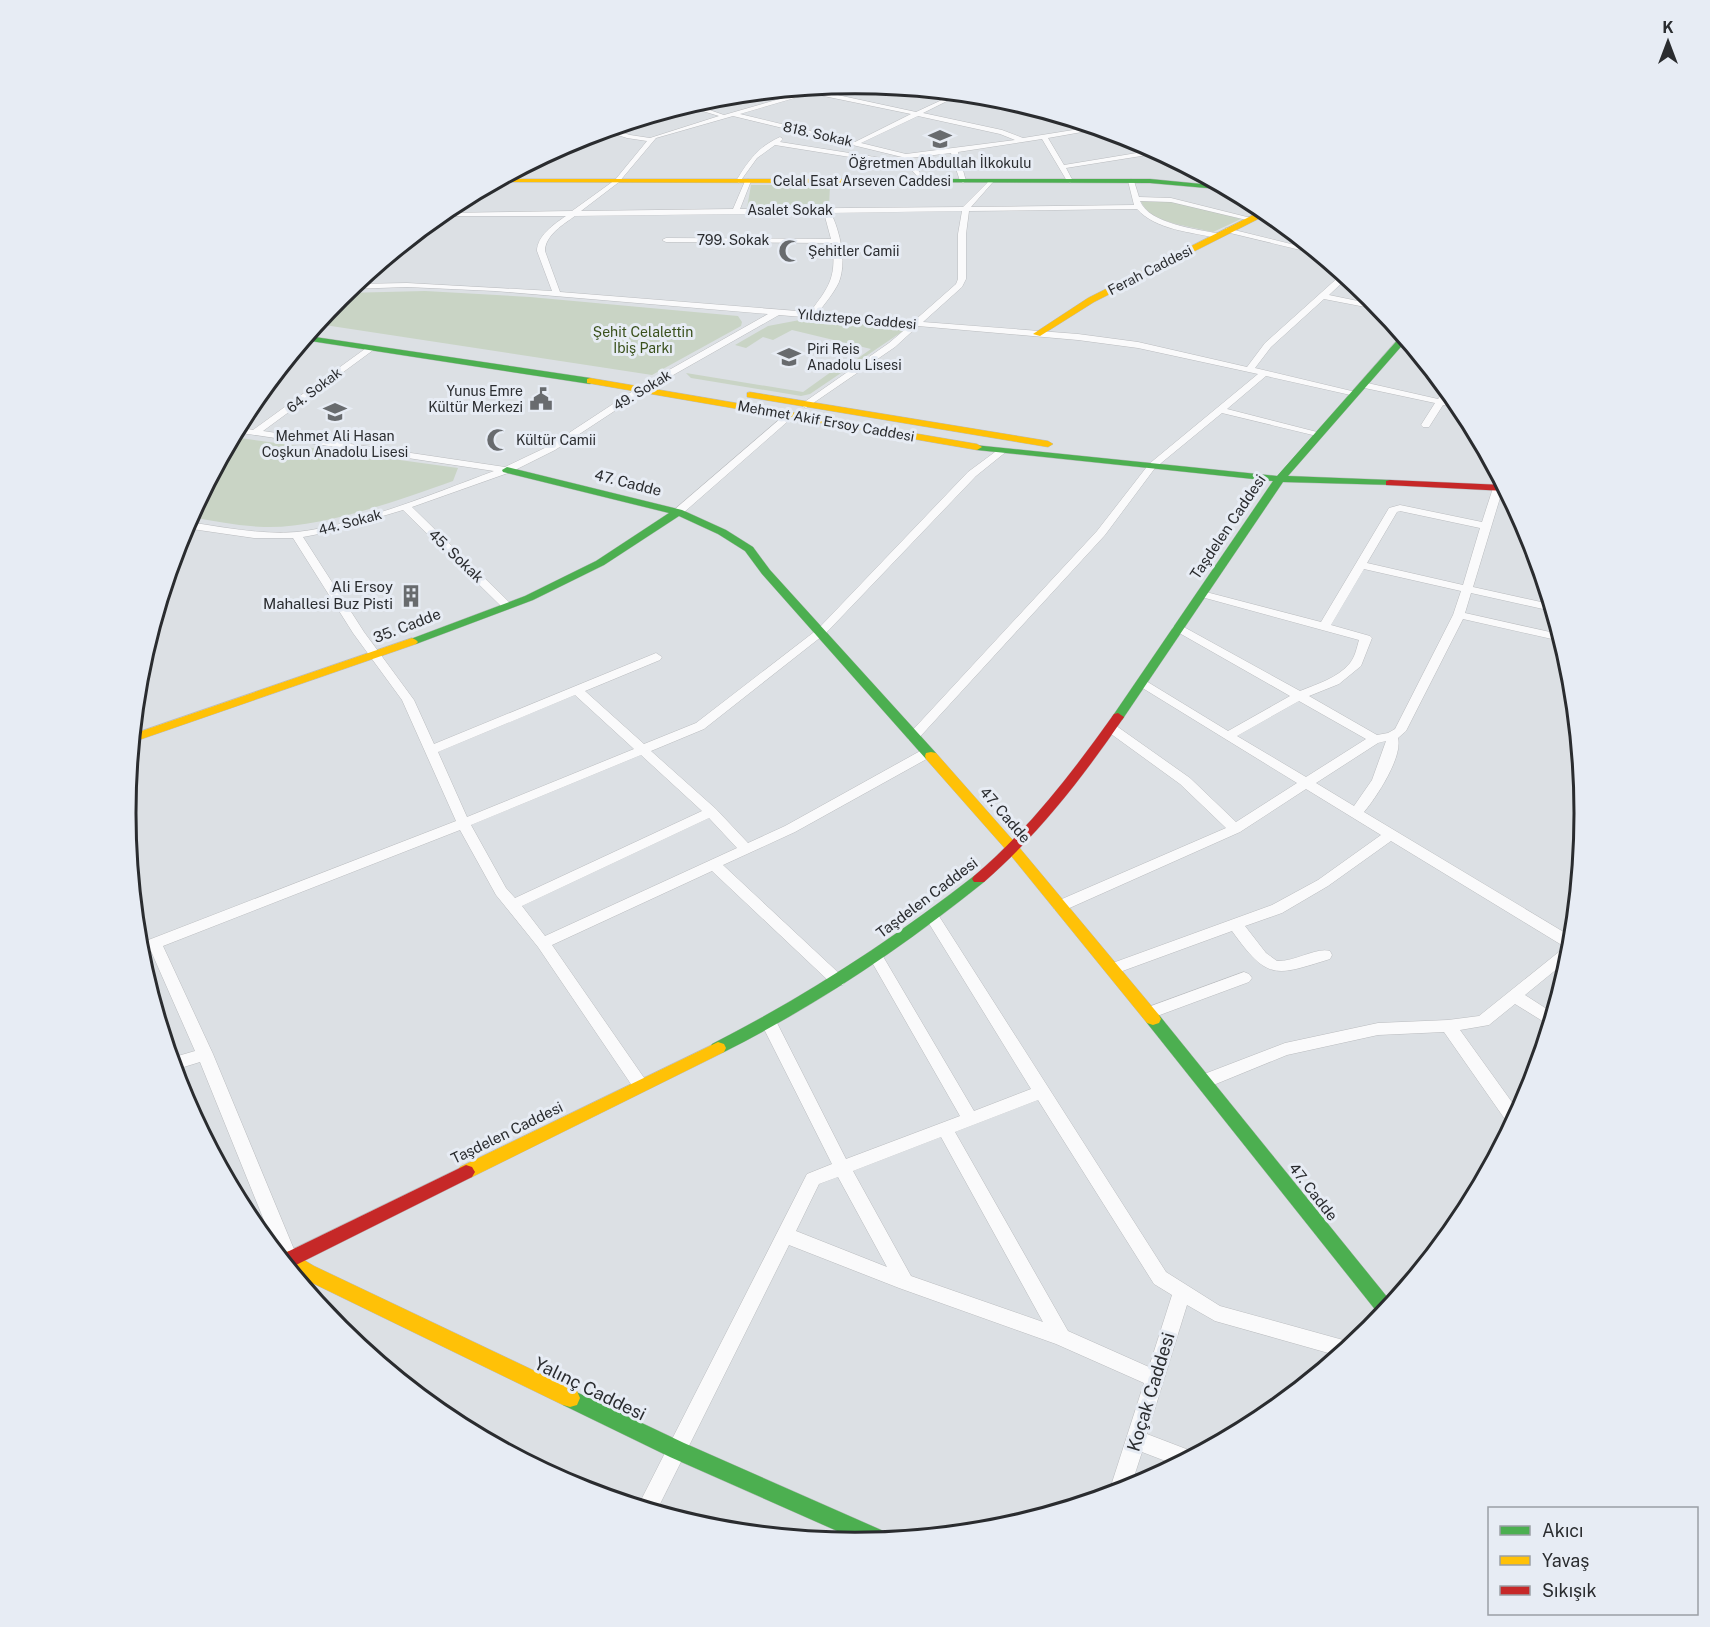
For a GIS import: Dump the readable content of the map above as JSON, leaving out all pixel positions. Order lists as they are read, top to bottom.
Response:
{
  "streets": {
    "main road": [
      "Celal Esat Arseven Caddesi",
      "Ferah Caddesi",
      "Mehmet Akif Ersoy Caddesi",
      "47. Cadde",
      "Taşdelen Caddesi",
      "35. Cadde",
      "Yalınç Caddesi"
    ],
    "street": [
      "818. Sokak",
      "Asalet Sokak",
      "799. Sokak",
      "Yıldıztepe Caddesi",
      "64. Sokak",
      "49. Sokak",
      "44. Sokak",
      "45. Sokak",
      "Koçak Caddesi"
    ]
  },
  "crossings": [
    ["Asalet Sokak", "Ferah Caddesi"],
    ["Ferah Caddesi", "Yıldıztepe Caddesi"],
    ["Yıldıztepe Caddesi", "49. Sokak"],
    ["Yıldıztepe Caddesi", "Taşdelen Caddesi"],
    ["64. Sokak", "Mehmet Akif Ersoy Caddesi"],
    ["49. Sokak", "Mehmet Akif Ersoy Caddesi"],
    ["49. Sokak", "47. Cadde"],
    ["49. Sokak", "44. Sokak"],
    ["Mehmet Akif Ersoy Caddesi", "Taşdelen Caddesi"],
    ["47. Cadde", "44. Sokak"],
    ["47. Cadde", "Taşdelen Caddesi"],
    ["47. Cadde", "35. Cadde"],
    ["44. Sokak", "45. Sokak"],
    ["45. Sokak", "35. Cadde"]
  ],
  "parks": ["Şehit Celalettin İbiş Parkı"],
  "places": {
    "school or university": ["Öğretmen Abdullah İlkokulu", "Piri Reis Anadolu Lisesi", "Mehmet Ali Hasan Coşkun Anadolu Lisesi"],
    "mosque": ["Şehitler Camii", "Kültür Camii"],
    "public building": ["Yunus Emre Kültür Merkezi"],
    "building": ["Ali Ersoy Mahallesi̇ Buz Pisti"]
  },
  "legend": ["Akıcı", "Yavaş", "Sıkışık"],
  "north": "top"
}
